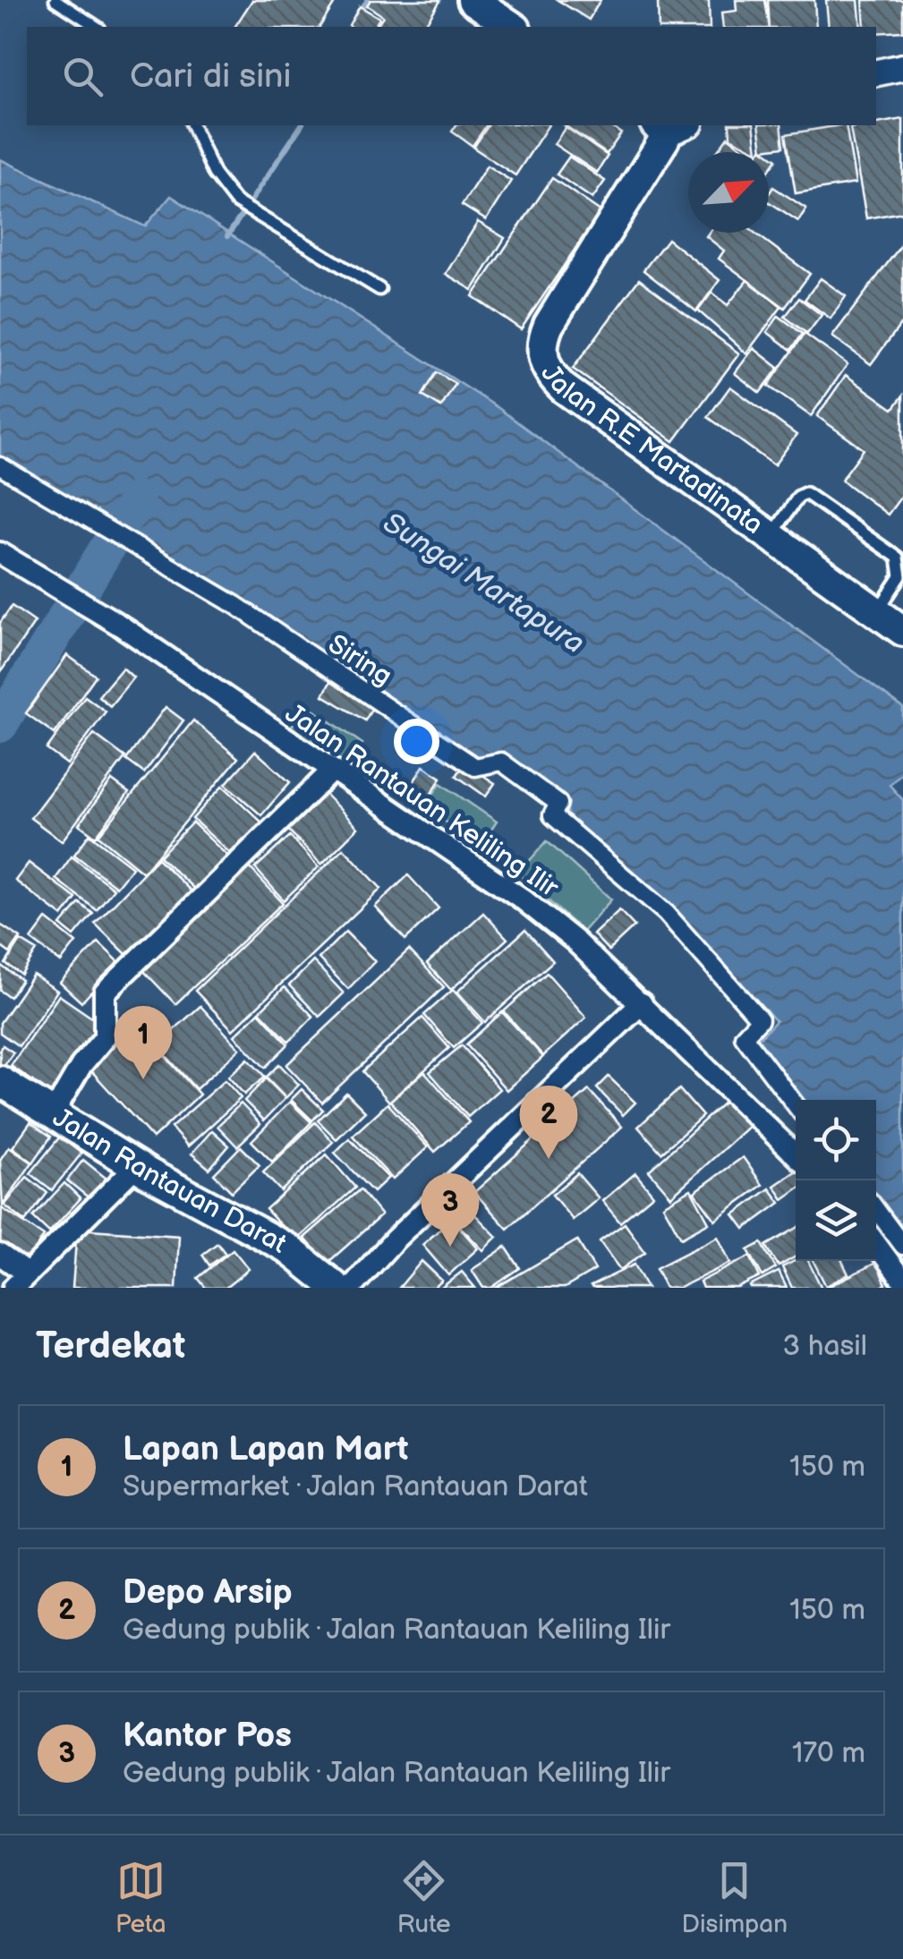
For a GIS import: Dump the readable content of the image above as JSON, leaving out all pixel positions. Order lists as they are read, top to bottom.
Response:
{
  "streets": {
    "main road": ["Jalan R.E Martadinata", "Jalan Rantauan Darat"],
    "street": ["Siring", "Jalan Rantauan Keliling Ilir"]
  },
  "water": ["Sungai Martapura"],
  "north": "top right",
  "page": {
    "search": "Cari di sini",
    "pins": ["1", "2", "3"],
    "heading": ["Terdekat", "3 hasil"],
    "list": [
      {
        "mark": "1",
        "name": "Lapan Lapan Mart",
        "note": "Supermarket · Jalan Rantauan Darat",
        "value": "150 m"
      },
      {
        "mark": "2",
        "name": "Depo Arsip",
        "note": "Gedung publik · Jalan Rantauan Keliling Ilir",
        "value": "150 m"
      },
      {
        "mark": "3",
        "name": "Kantor Pos",
        "note": "Gedung publik · Jalan Rantauan Keliling Ilir",
        "value": "170 m"
      }
    ],
    "nav": ["Peta", "Rute", "Disimpan"]
  }
}
